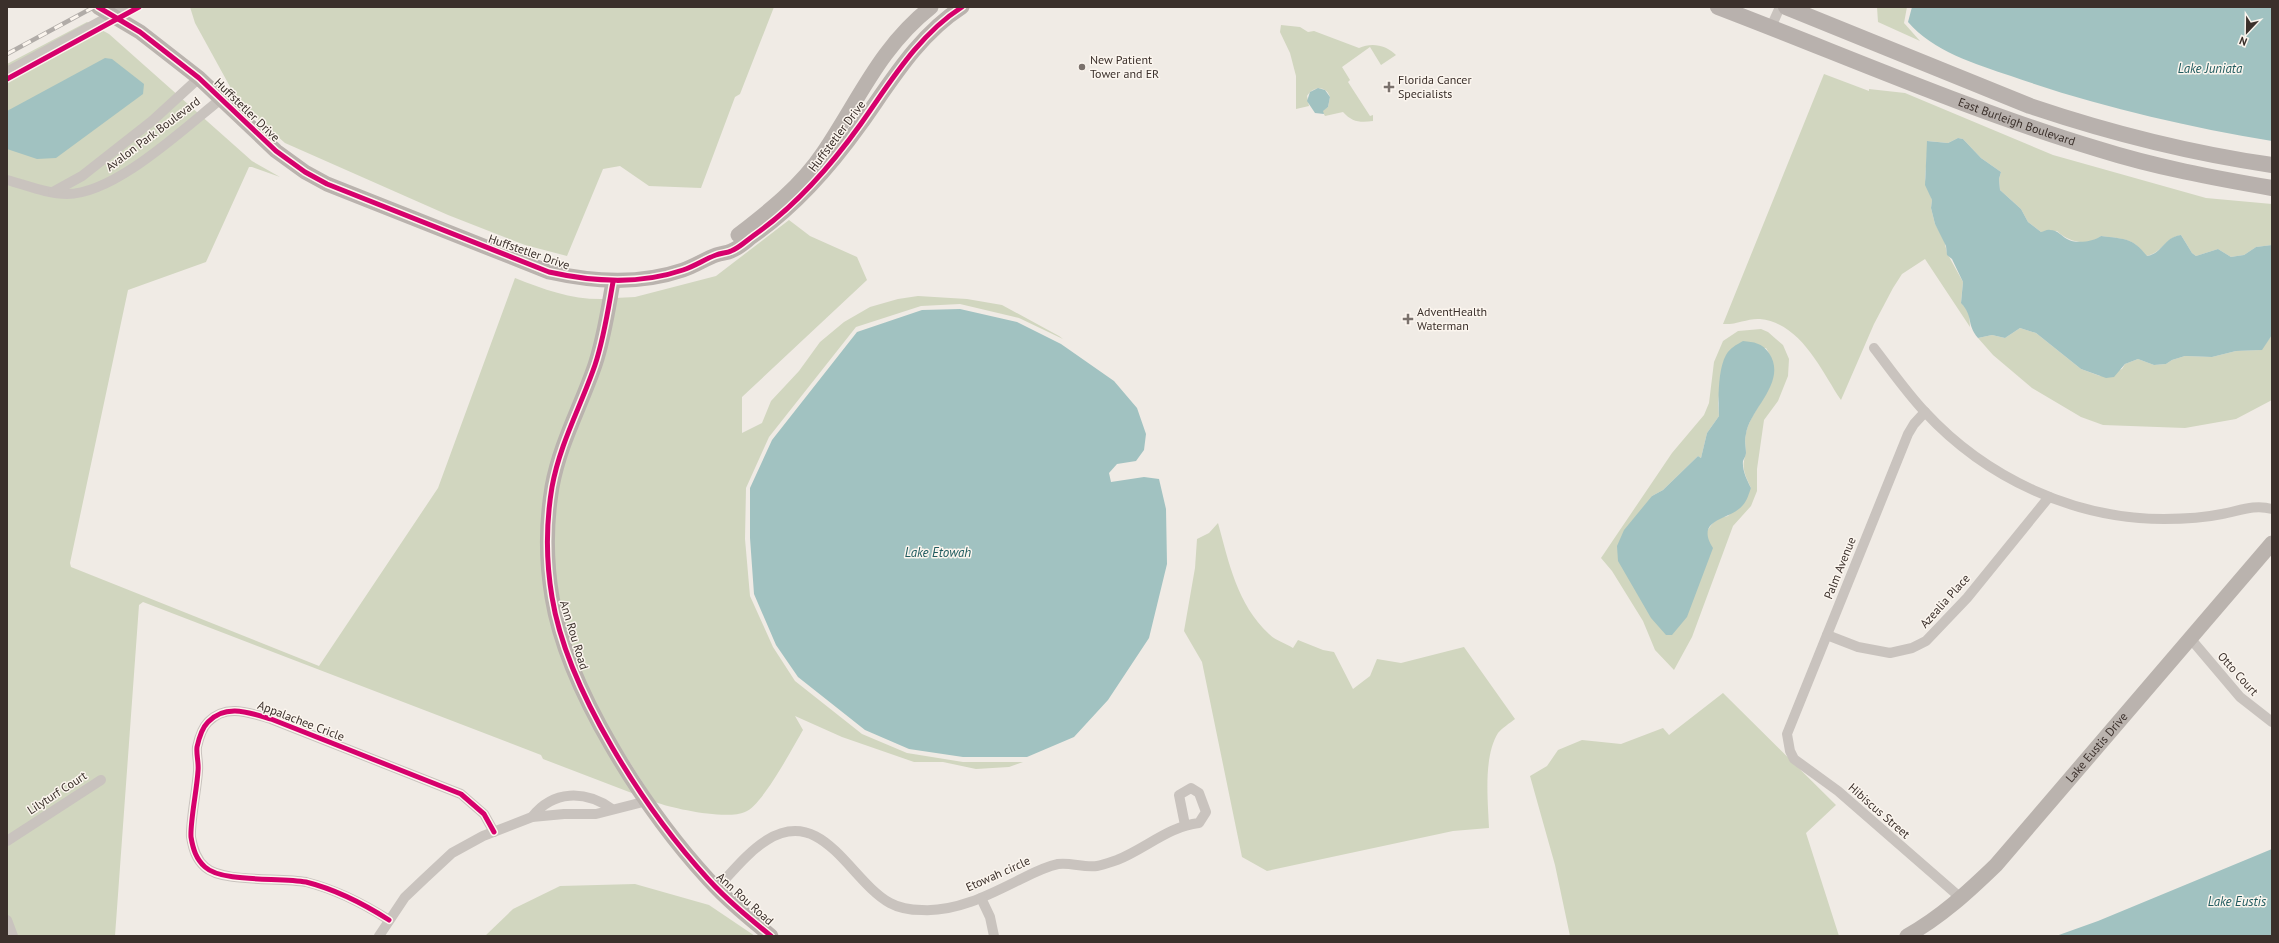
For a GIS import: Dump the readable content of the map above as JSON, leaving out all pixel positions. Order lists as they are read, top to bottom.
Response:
{
  "streets": {
    "main road": ["East Burleigh Boulevard"],
    "street": [
      "Huffstetler Drive",
      "Avalon Park Boulevard",
      "Palm Avenue",
      "Azealia Place",
      "Ann Rou Road",
      "Otto Court",
      "Appalachee Cricle",
      "Lake Eustis Drive",
      "Lilyturf Court",
      "Hibiscus Street",
      "Etowah circle"
    ]
  },
  "crossings": [
    ["Huffstetler Drive", "Avalon Park Boulevard"],
    ["Huffstetler Drive", "Ann Rou Road"],
    ["Palm Avenue", "Azealia Place"],
    ["Palm Avenue", "Hibiscus Street"],
    ["Ann Rou Road", "Etowah circle"],
    ["Otto Court", "Lake Eustis Drive"],
    ["Lake Eustis Drive", "Hibiscus Street"]
  ],
  "water": ["Lake Juniata", "Lake Etowah", "Lake Eustis"],
  "places": {
    "other": ["New Patient Tower and ER"],
    "health": ["Florida Cancer Specialists", "AdventHealth Waterman"]
  },
  "north": "bottom"
}
